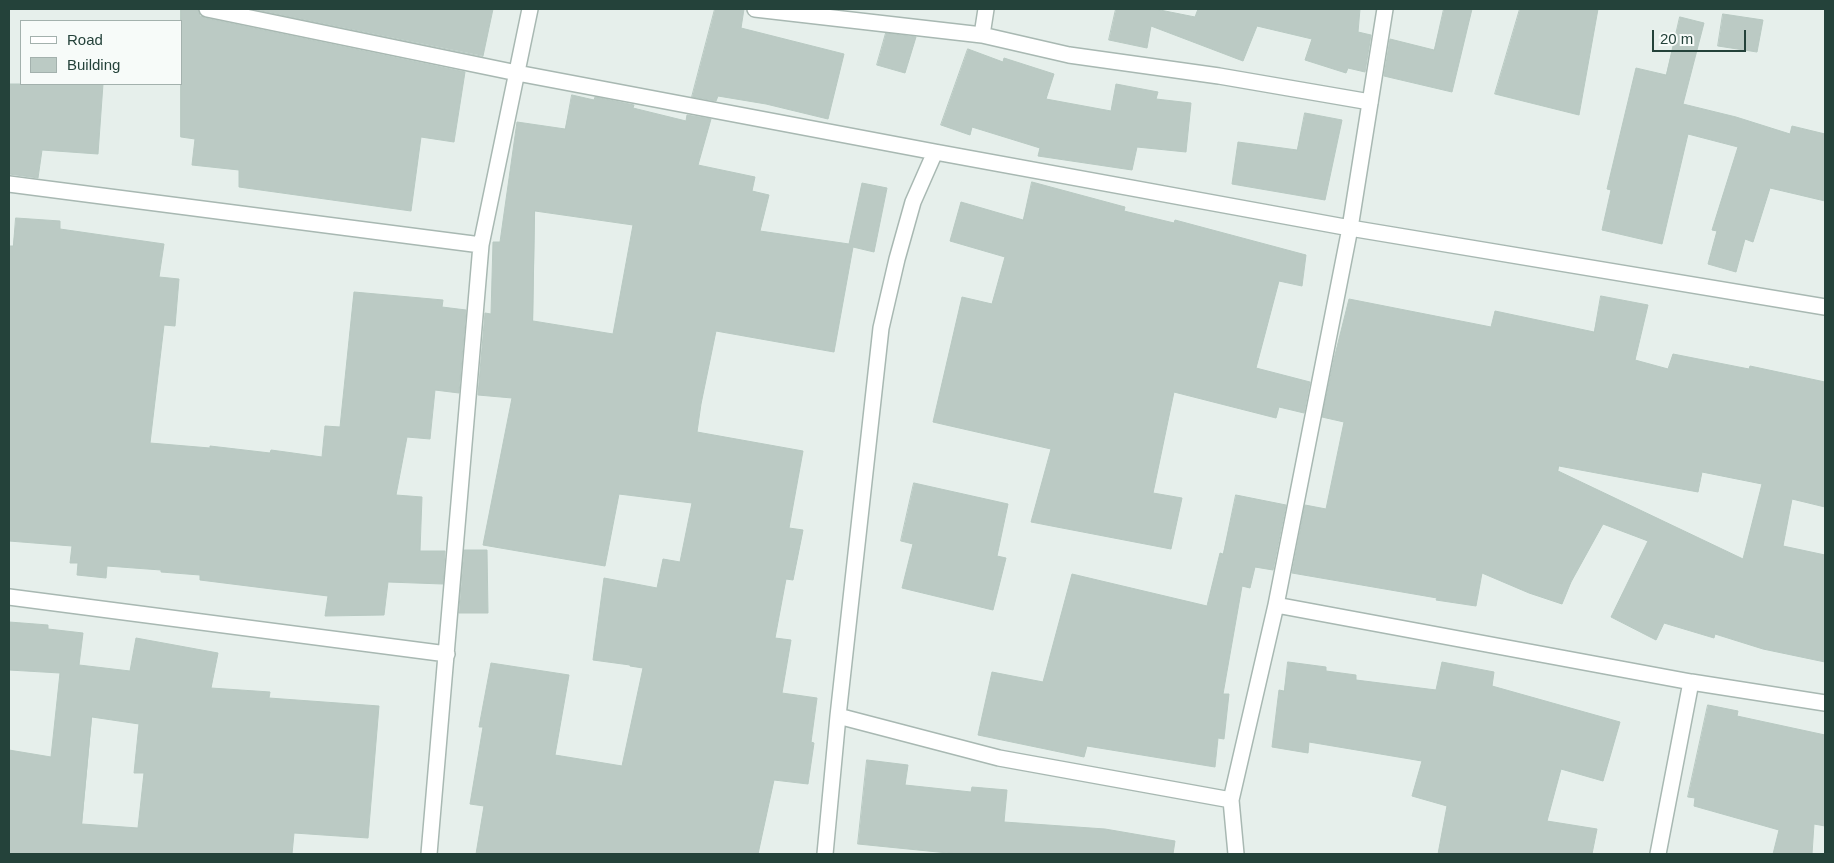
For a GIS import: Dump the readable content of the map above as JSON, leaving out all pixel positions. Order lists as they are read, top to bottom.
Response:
{
  "legend": ["Road", "Building"],
  "scale_bar": "20 m"
}
